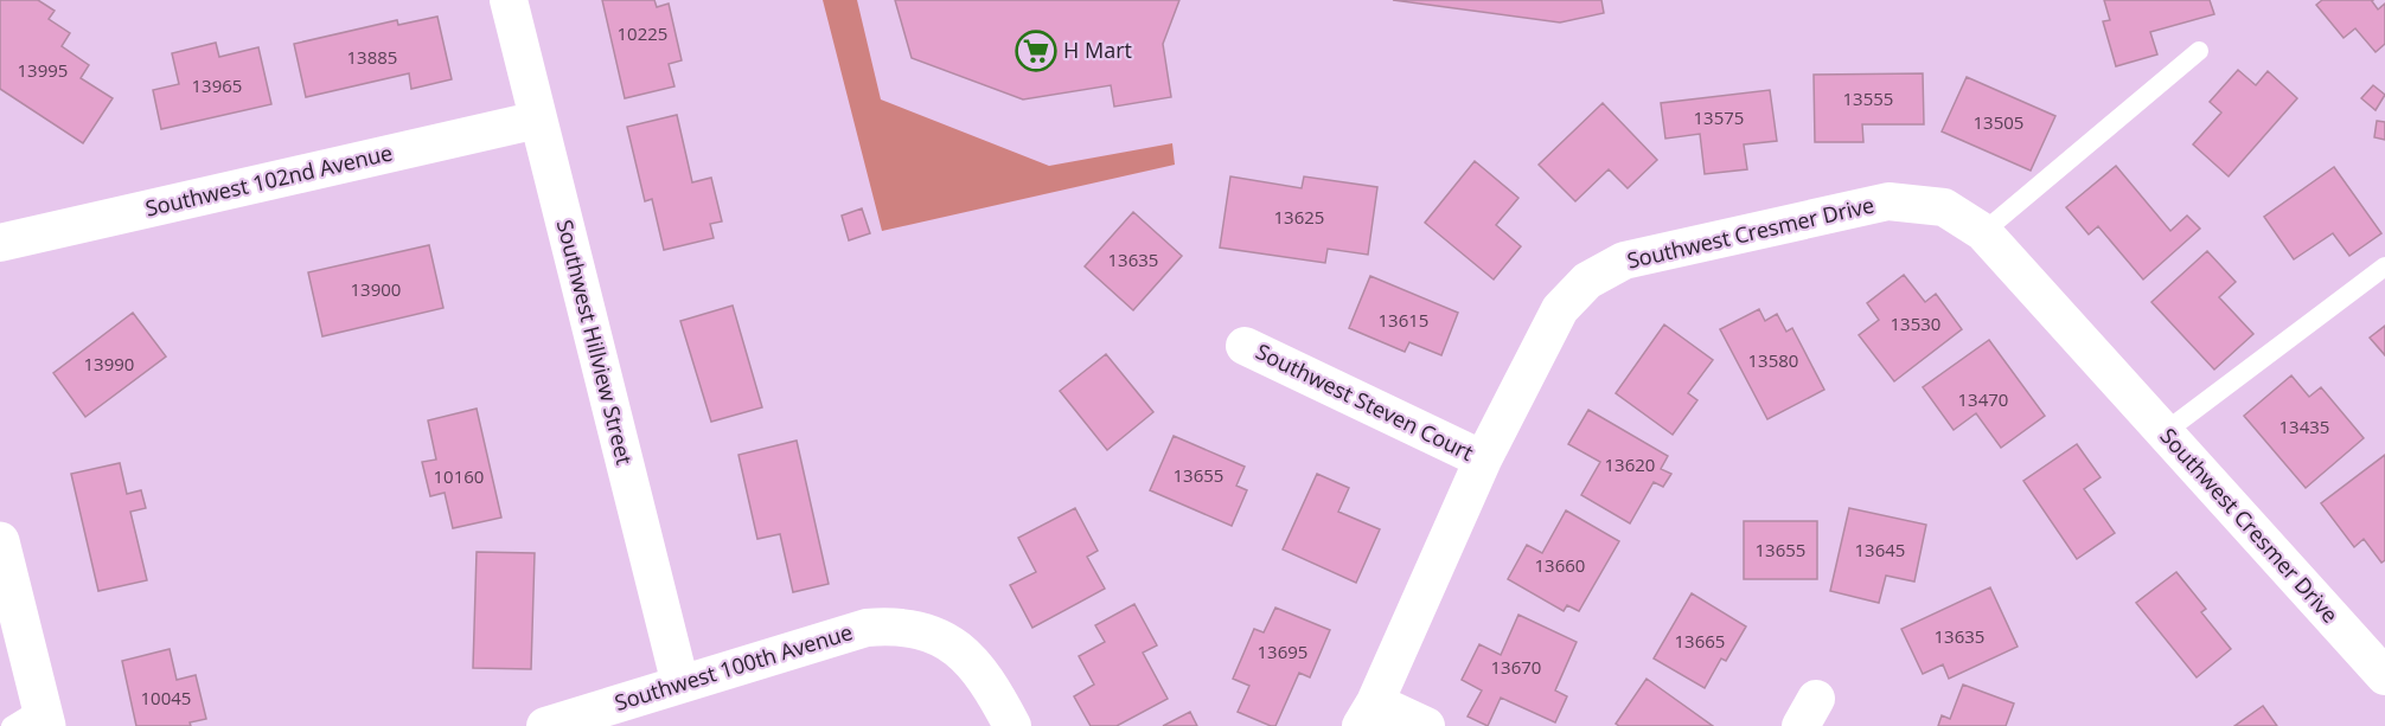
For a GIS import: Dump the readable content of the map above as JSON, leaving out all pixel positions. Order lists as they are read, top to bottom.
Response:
{
  "streets": {
    "street": [
      "Southwest 102nd Avenue",
      "Southwest Cresmer Drive",
      "Southwest Hillview Street",
      "Southwest Steven Court",
      "Southwest 100th Avenue"
    ]
  },
  "crossings": [
    ["Southwest 102nd Avenue", "Southwest Hillview Street"],
    ["Southwest Cresmer Drive", "Southwest Steven Court"],
    ["Southwest Hillview Street", "Southwest 100th Avenue"]
  ],
  "places": {
    "supermarket": ["H Mart"]
  },
  "house_numbers": [
    "10225",
    "13885",
    "13995",
    "13965",
    "13555",
    "13575",
    "13505",
    "13625",
    "13635",
    "13900",
    "13615",
    "13530",
    "13580",
    "13990",
    "13470",
    "13435",
    "13620",
    "13655",
    "10160",
    "13655",
    "13645",
    "13660",
    "13635",
    "13665",
    "13695",
    "13670",
    "10045"
  ]
}
